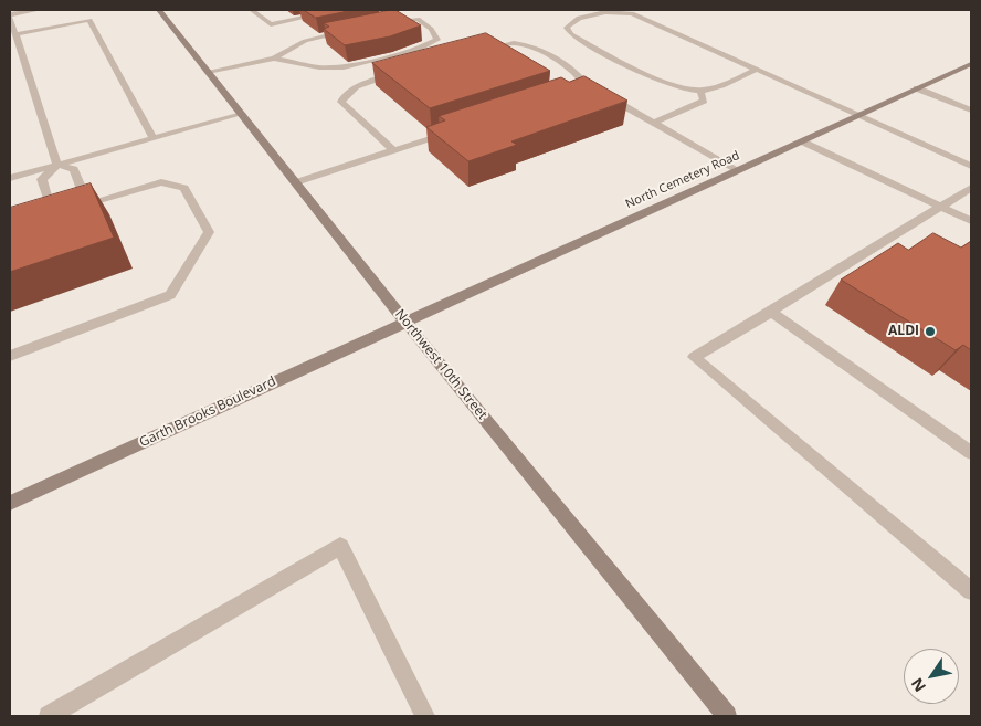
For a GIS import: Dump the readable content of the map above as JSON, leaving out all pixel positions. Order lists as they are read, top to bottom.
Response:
{
  "streets": {
    "street": ["North Cemetery Road", "Northwest 10th Street", "Garth Brooks Boulevard"]
  },
  "crossings": [
    ["North Cemetery Road", "Northwest 10th Street"],
    ["North Cemetery Road", "Garth Brooks Boulevard"],
    ["Northwest 10th Street", "Garth Brooks Boulevard"]
  ],
  "places": ["ALDI"],
  "north": "bottom left"
}
